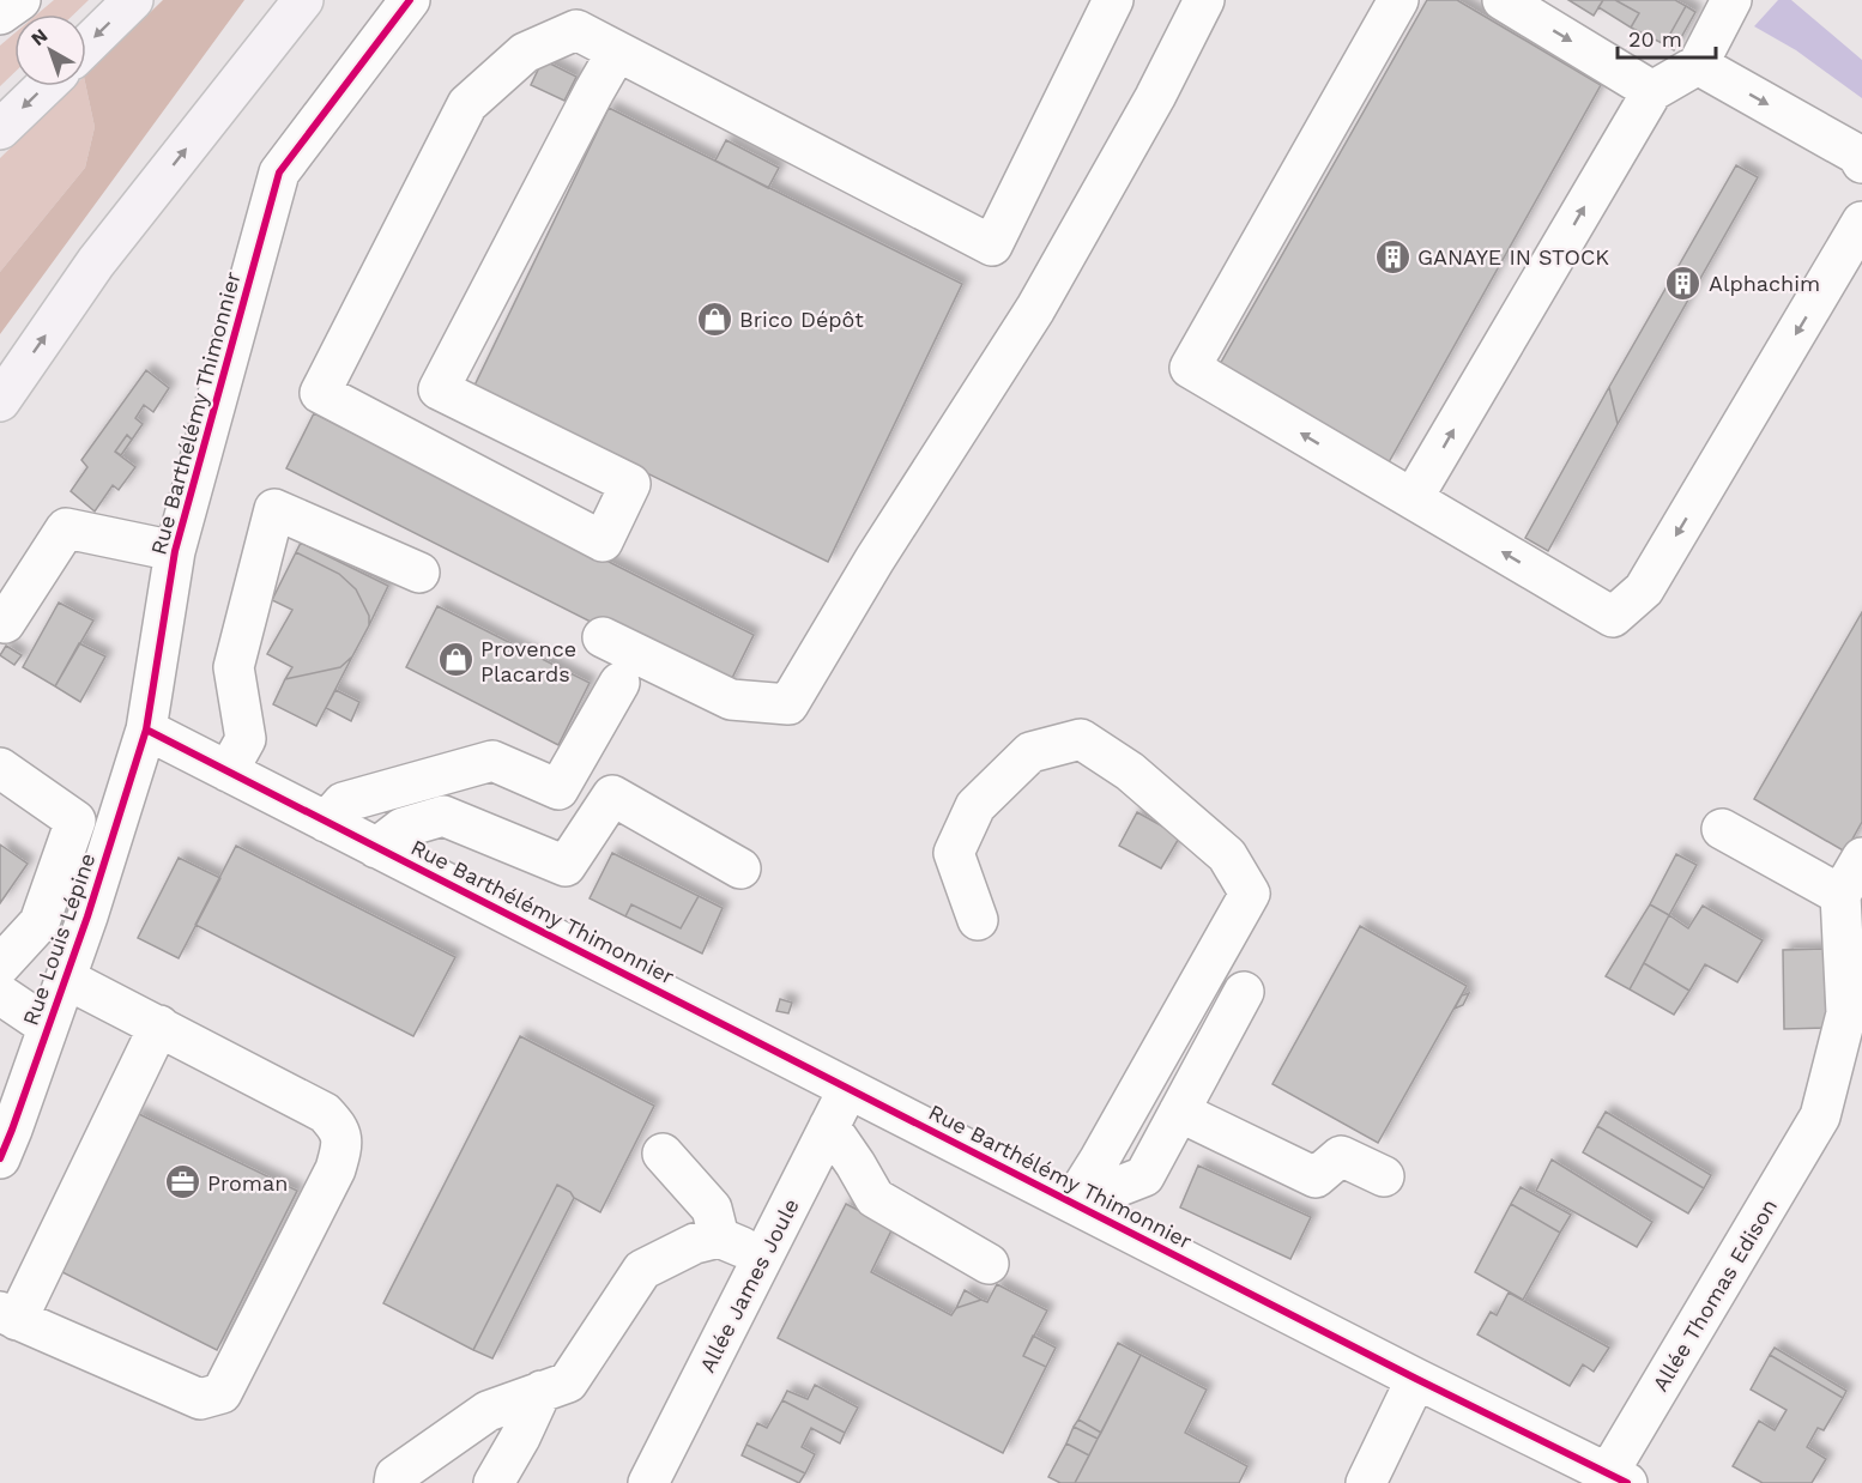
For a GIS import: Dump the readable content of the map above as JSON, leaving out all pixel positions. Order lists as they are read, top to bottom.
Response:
{
  "streets": {
    "street": [
      "Rue Barthélémy Thimonnier",
      "Rue Louis Lépine",
      "Allée James Joule",
      "Allée Thomas Edison"
    ]
  },
  "crossings": [
    ["Rue Barthélémy Thimonnier", "Rue Louis Lépine"],
    ["Rue Barthélémy Thimonnier", "Allée James Joule"],
    ["Rue Barthélémy Thimonnier", "Allée Thomas Edison"]
  ],
  "places": {
    "building": ["GANAYE IN STOCK", "Alphachim"],
    "shop": ["Brico Dépôt", "Provence Placards"],
    "office": ["Proman"]
  },
  "scale_bar": "20 m",
  "north": "top left"
}
